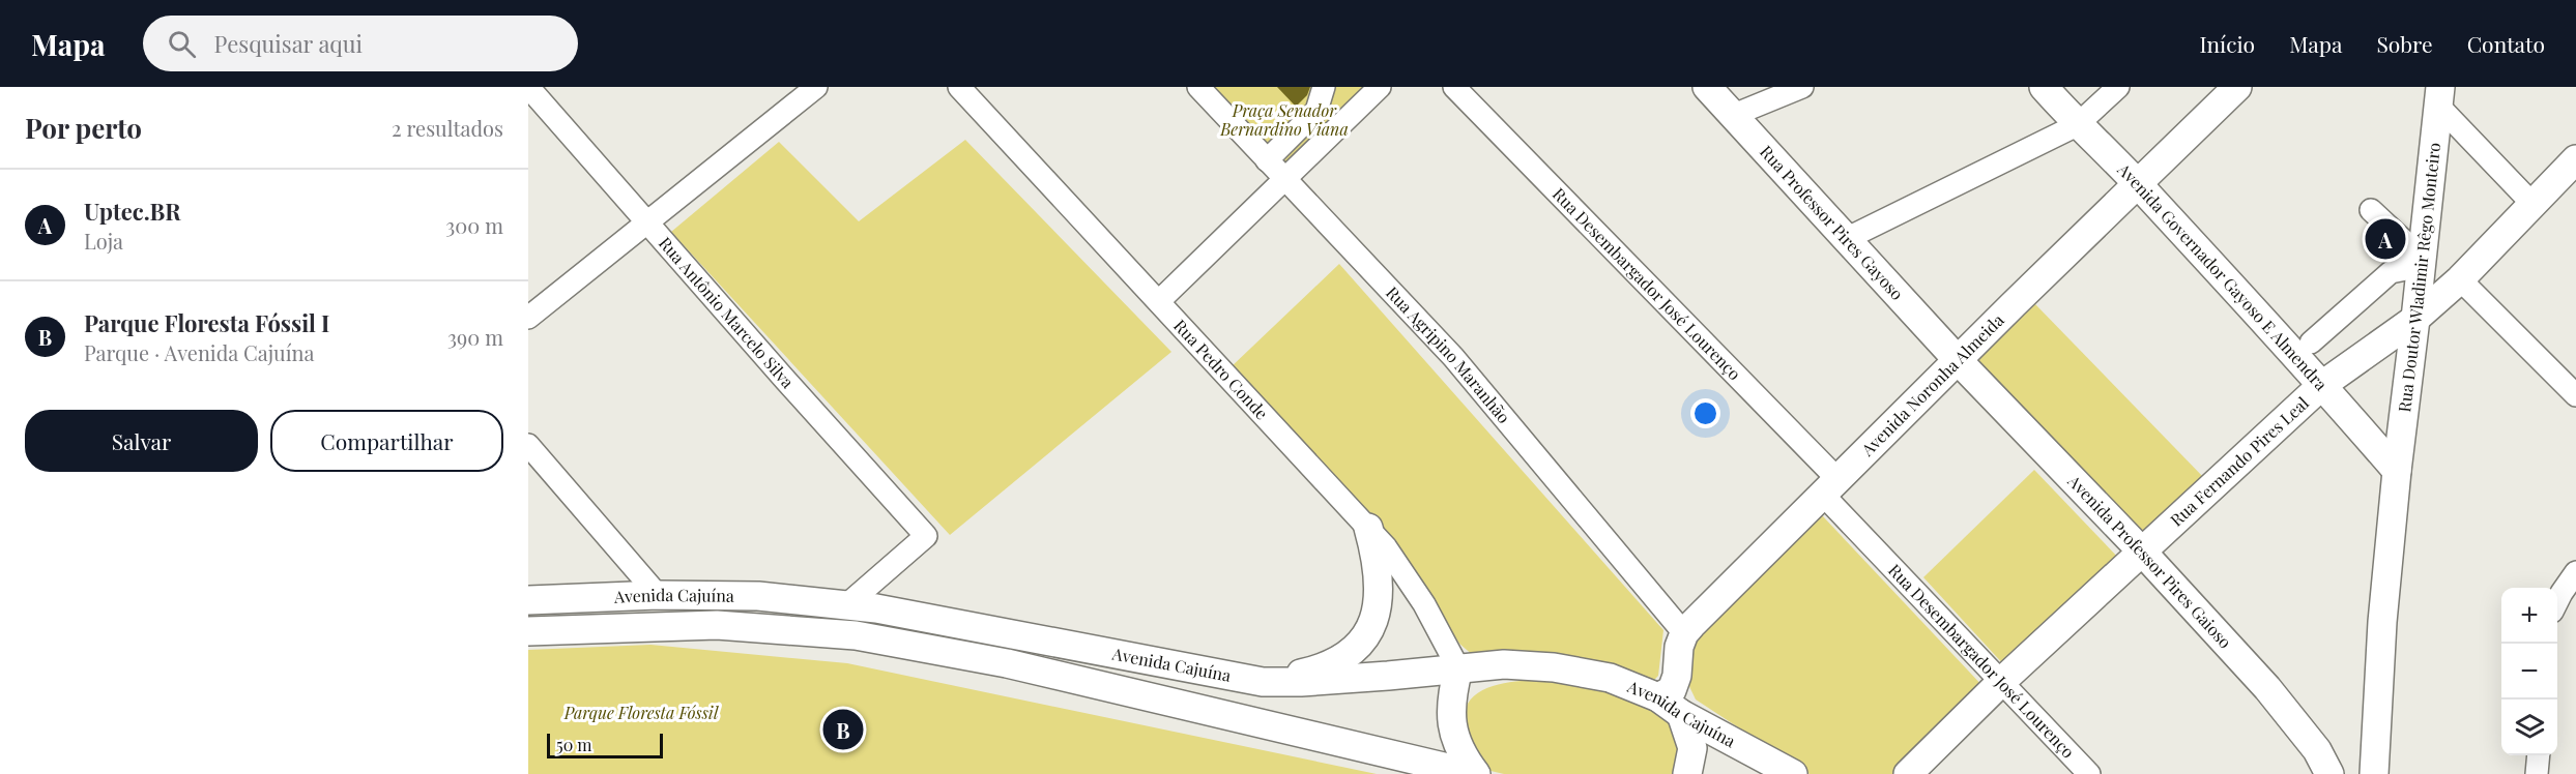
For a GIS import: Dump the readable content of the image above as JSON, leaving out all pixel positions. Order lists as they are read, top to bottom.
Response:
{
  "streets": {
    "main road": [
      "Rua Professor Pires Gayoso",
      "Avenida Governador Gayoso E Almendra",
      "Rua Doutor Wladimir Rêgo Monteiro",
      "Avenida Noronha Almeida",
      "Rua Fernando Pires Leal",
      "Avenida Professor Pires Gaioso",
      "Avenida Cajuína"
    ],
    "street": [
      "Rua Desembargador José Lourenço",
      "Rua Antônio Marcelo Silva",
      "Rua Agripino Maranhão",
      "Rua Pedro Conde"
    ]
  },
  "crossings": [
    ["Rua Professor Pires Gayoso", "Avenida Noronha Almeida"],
    ["Rua Professor Pires Gayoso", "Avenida Professor Pires Gaioso"],
    ["Avenida Governador Gayoso E Almendra", "Rua Doutor Wladimir Rêgo Monteiro"],
    ["Avenida Governador Gayoso E Almendra", "Avenida Noronha Almeida"],
    ["Avenida Governador Gayoso E Almendra", "Rua Fernando Pires Leal"],
    ["Rua Doutor Wladimir Rêgo Monteiro", "Rua Fernando Pires Leal"],
    ["Rua Desembargador José Lourenço", "Avenida Noronha Almeida"],
    ["Rua Desembargador José Lourenço", "Rua Fernando Pires Leal"],
    ["Rua Antônio Marcelo Silva", "Avenida Cajuína"],
    ["Rua Agripino Maranhão", "Avenida Noronha Almeida"],
    ["Rua Pedro Conde", "Avenida Cajuína"],
    ["Avenida Noronha Almeida", "Avenida Professor Pires Gaioso"],
    ["Rua Fernando Pires Leal", "Avenida Professor Pires Gaioso"]
  ],
  "parks": ["Praça Senador Bernardino Viana", "Parque Floresta Fóssil"],
  "scale_bar": "50 m",
  "page": {
    "header": "Mapa",
    "search": "Pesquisar aqui",
    "nav": [
      "Início",
      "Mapa",
      "Sobre",
      "Contato"
    ],
    "heading": ["Por perto", "2 resultados"],
    "list": [
      {
        "mark": "A",
        "name": "Uptec.BR",
        "note": "Loja",
        "value": "300 m"
      },
      {
        "mark": "B",
        "name": "Parque Floresta Fóssil I",
        "note": "Parque · Avenida Cajuína",
        "value": "390 m"
      }
    ],
    "pins": ["A", "B"],
    "buttons": ["Salvar", "Compartilhar"],
    "map_buttons": ["+", "−"],
    "scale": "50 m"
  }
}
